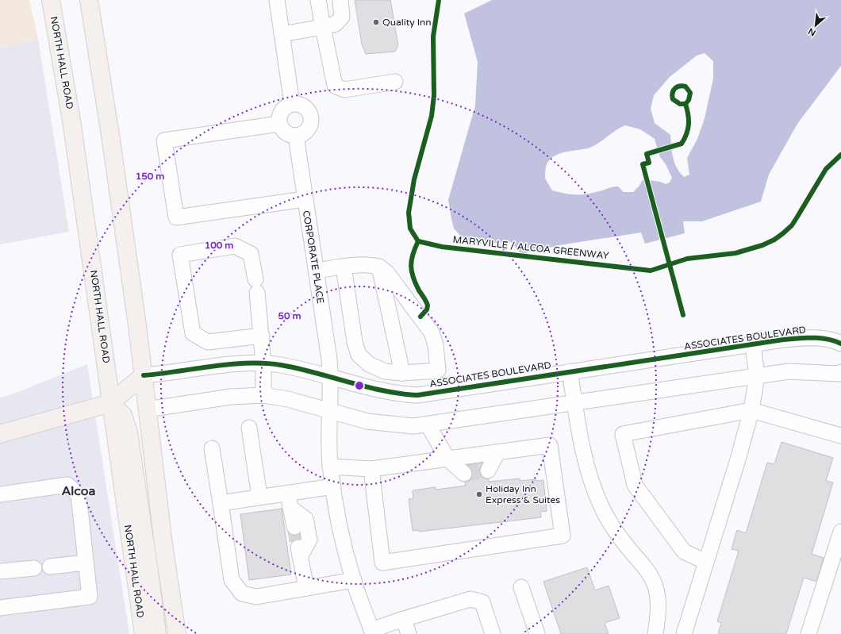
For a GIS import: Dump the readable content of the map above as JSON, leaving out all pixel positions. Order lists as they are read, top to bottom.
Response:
{
  "streets": {
    "main road": ["NORTH HALL ROAD"],
    "street": ["CORPORATE PLACE", "ASSOCIATES BOULEVARD"],
    "cycle path": ["MARYVILLE / ALCOA GREENWAY"]
  },
  "crossings": [
    ["CORPORATE PLACE", "ASSOCIATES BOULEVARD"]
  ],
  "districts": ["Alcoa"],
  "places": ["Quality Inn", "Holiday Inn Express & Suites"],
  "north": "bottom left",
  "rings": ["150 m", "100 m", "50 m"]
}
